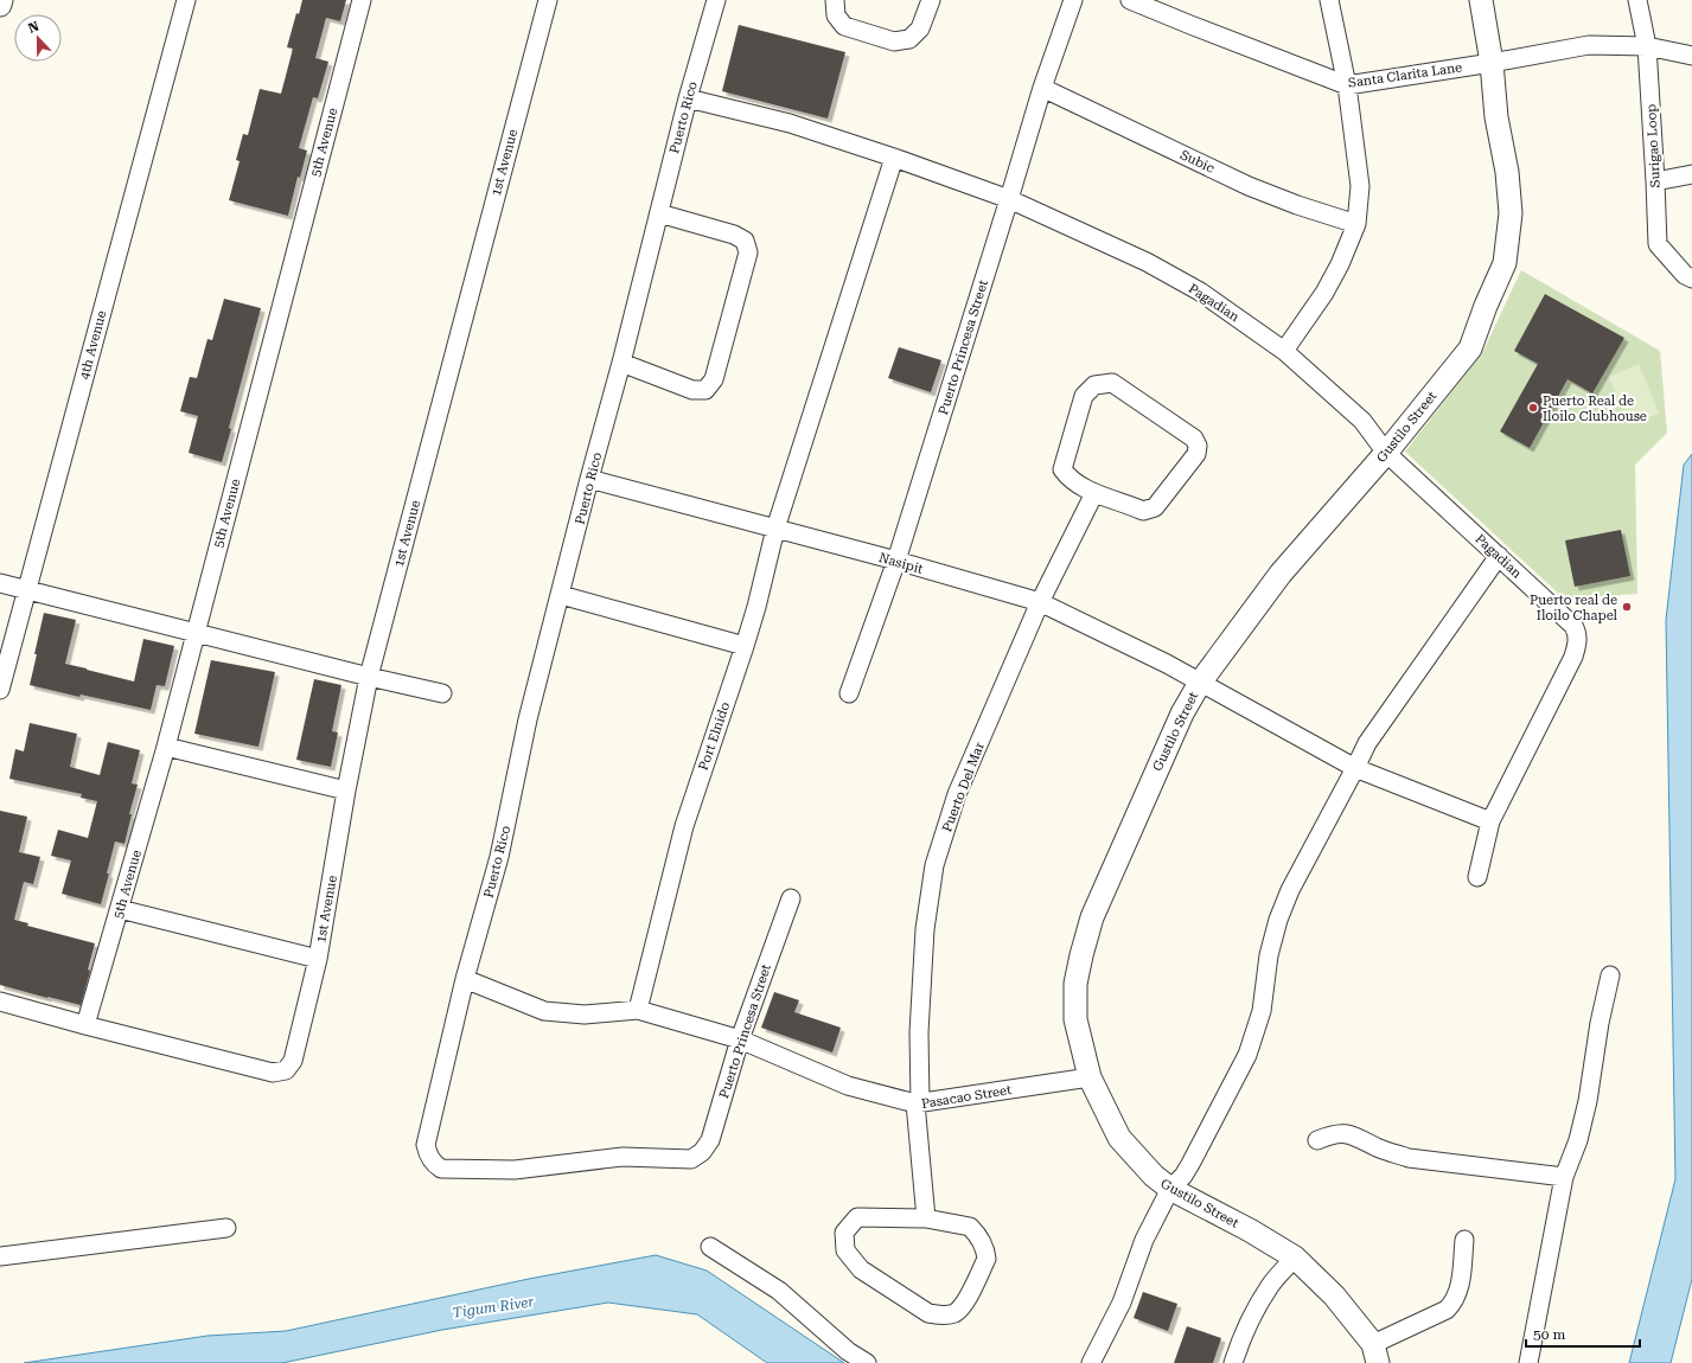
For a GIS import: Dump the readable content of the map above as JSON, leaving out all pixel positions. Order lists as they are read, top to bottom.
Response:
{
  "streets": {
    "street": [
      "Santa Clarita Lane",
      "Puerto Rico",
      "5th Avenue",
      "Surigao Loop",
      "Subic",
      "1st Avenue",
      "Pagadian",
      "4th Avenue",
      "Puerto Princesa Street",
      "Gustilo Street",
      "Nasipit",
      "Port Elnido",
      "Puerto Del Mar",
      "Pasacao Street"
    ]
  },
  "crossings": [
    ["Santa Clarita Lane", "Surigao Loop"],
    ["Santa Clarita Lane", "Gustilo Street"],
    ["Puerto Rico", "Pagadian"],
    ["Puerto Rico", "Puerto Princesa Street"],
    ["Puerto Rico", "Nasipit"],
    ["5th Avenue", "1st Avenue"],
    ["Subic", "Puerto Princesa Street"],
    ["Pagadian", "Puerto Princesa Street"],
    ["Pagadian", "Gustilo Street"],
    ["Pagadian", "Port Elnido"],
    ["Puerto Princesa Street", "Nasipit"],
    ["Puerto Princesa Street", "Pasacao Street"],
    ["Gustilo Street", "Nasipit"],
    ["Gustilo Street", "Pasacao Street"],
    ["Nasipit", "Port Elnido"],
    ["Nasipit", "Puerto Del Mar"],
    ["Puerto Del Mar", "Pasacao Street"]
  ],
  "water": ["Tigum River"],
  "places": ["Puerto Real de Iloilo Clubhouse", "Puerto real de Iloilo Chapel"],
  "scale_bar": "50 m",
  "north": "top"
}
